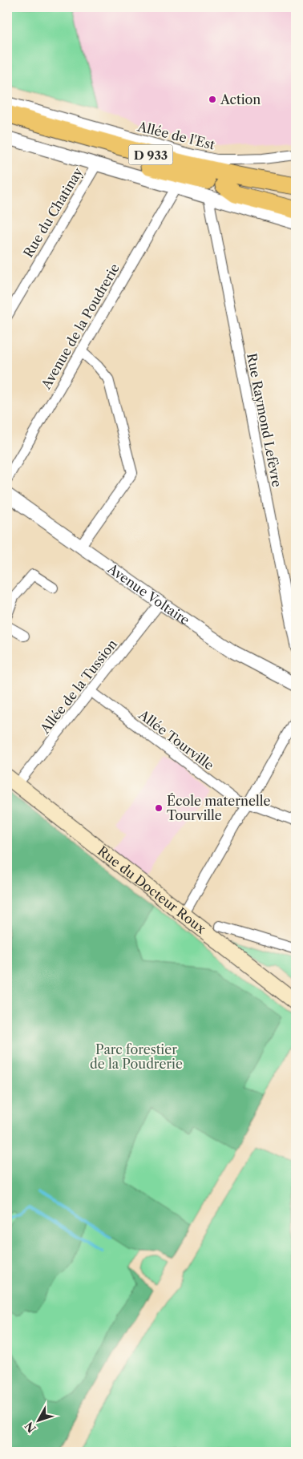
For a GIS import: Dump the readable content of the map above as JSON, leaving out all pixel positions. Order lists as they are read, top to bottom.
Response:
{
  "streets": {
    "highway": ["D 933"],
    "main road": ["Rue du Docteur Roux"],
    "street": [
      "Allée de l'Est",
      "Rue du Chatinay",
      "Avenue de la Poudrerie",
      "Rue Raymond Lefèvre",
      "Avenue Voltaire",
      "Allée de la Tussion",
      "Allée Tourville"
    ]
  },
  "crossings": [
    ["Avenue Voltaire", "Allée de la Tussion"],
    ["Allée de la Tussion", "Allée Tourville"],
    ["Allée de la Tussion", "Rue du Docteur Roux"]
  ],
  "parks": ["Parc forestier de la Poudrerie"],
  "places": ["Action", "École maternelle Tourville"],
  "north": "bottom left"
}
